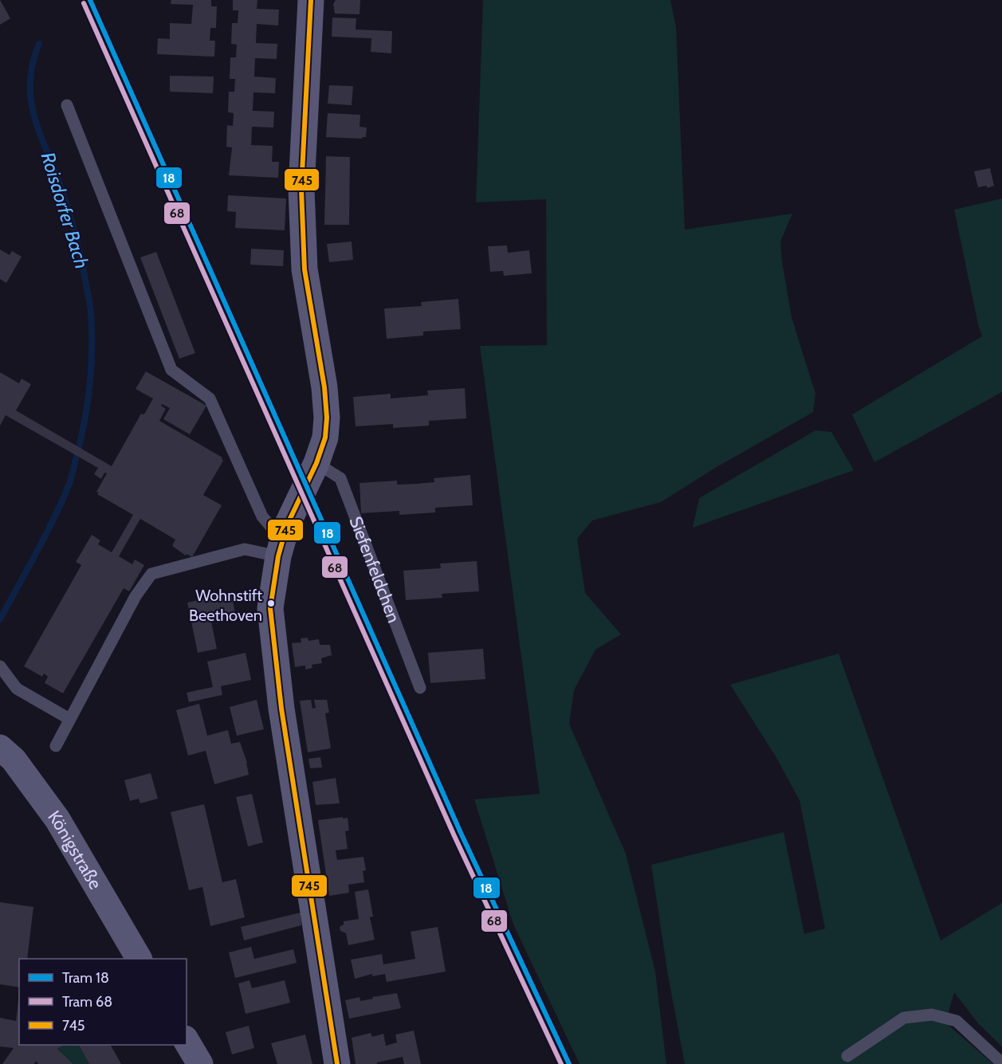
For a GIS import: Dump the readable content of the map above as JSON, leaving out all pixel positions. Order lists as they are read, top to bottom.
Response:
{
  "streets": {
    "street": ["Königstraße"],
    "lane": ["Siefenfeldchen"]
  },
  "water": ["Roisdorfer Bach"],
  "places": ["Wohnstift Beethoven"],
  "lines": ["tram line 18", "transit line 745", "tram line 68"],
  "legend": ["Tram 18", "Tram 68", "745"]
}
